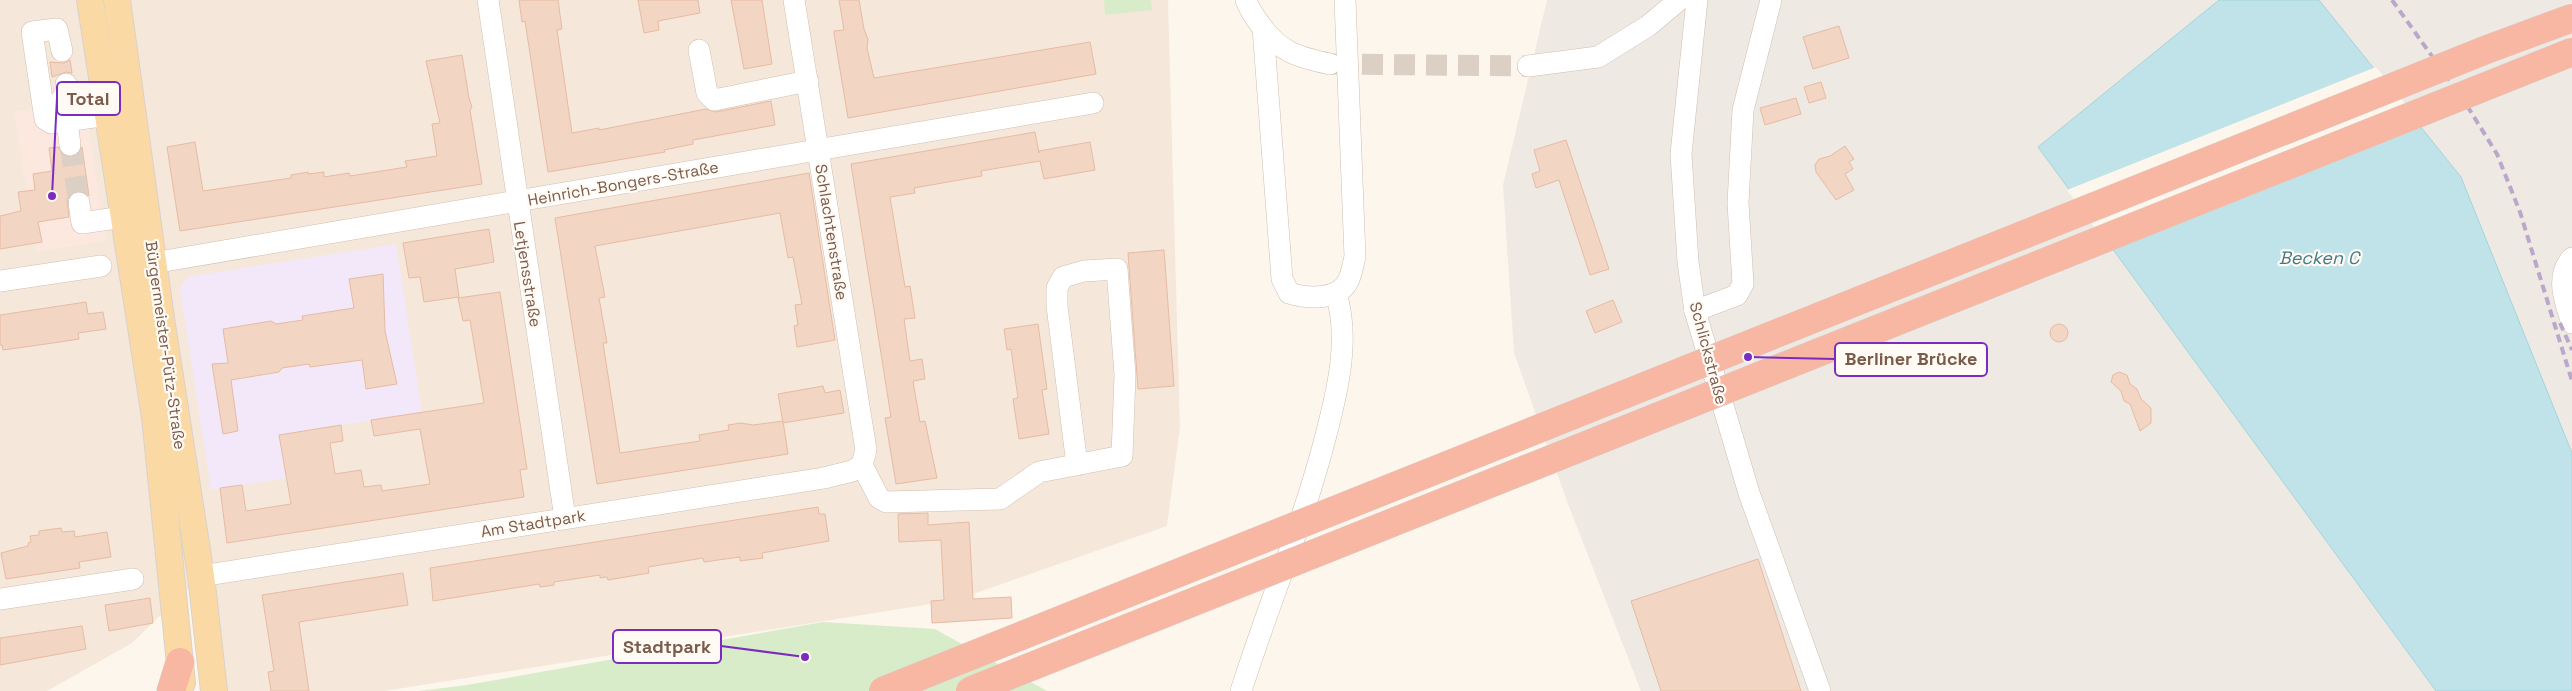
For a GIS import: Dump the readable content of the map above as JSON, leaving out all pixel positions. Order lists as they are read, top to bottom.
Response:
{
  "streets": {
    "main road": ["Bürgermeister-Pütz-Straße"],
    "street": [
      "Heinrich-Bongers-Straße",
      "Schlachtenstraße",
      "Letjensstraße",
      "Schlickstraße",
      "Am Stadtpark"
    ]
  },
  "crossings": [
    ["Heinrich-Bongers-Straße", "Schlachtenstraße"],
    ["Heinrich-Bongers-Straße", "Letjensstraße"],
    ["Heinrich-Bongers-Straße", "Bürgermeister-Pütz-Straße"],
    ["Schlachtenstraße", "Am Stadtpark"],
    ["Letjensstraße", "Am Stadtpark"],
    ["Bürgermeister-Pütz-Straße", "Am Stadtpark"]
  ],
  "water": ["Becken C"],
  "places": ["Total", "Berliner Brücke", "Stadtpark"]
}
